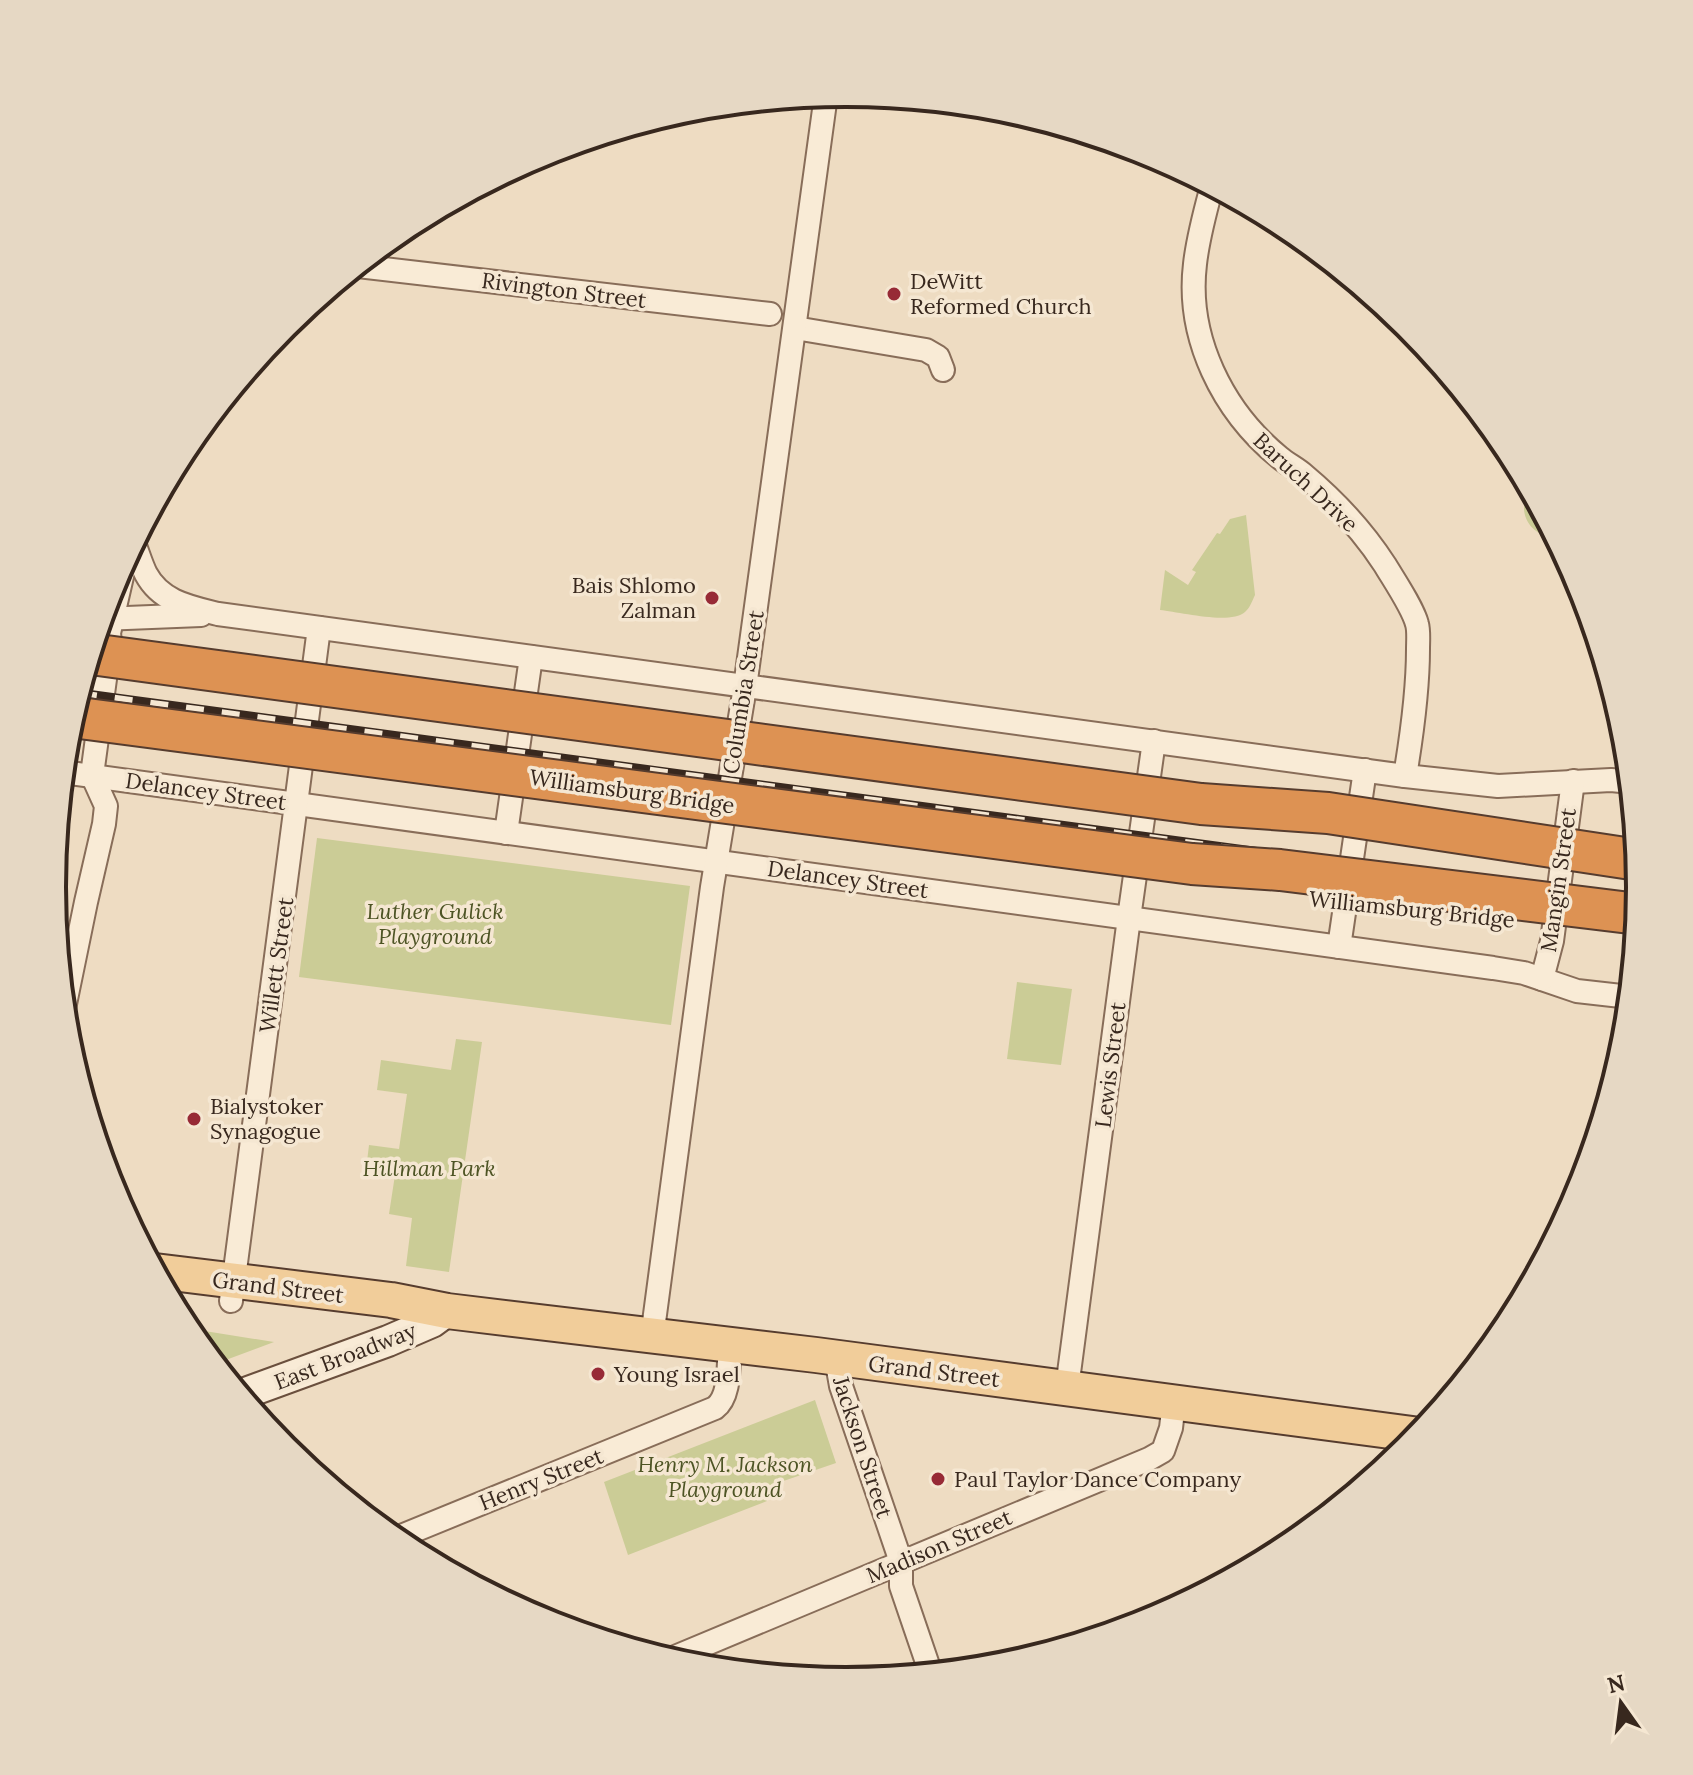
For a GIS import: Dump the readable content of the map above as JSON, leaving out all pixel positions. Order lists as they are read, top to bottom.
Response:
{
  "streets": {
    "highway": ["Williamsburg Bridge"],
    "main road": ["Grand Street", "East Broadway"],
    "street": [
      "Rivington Street",
      "Baruch Drive",
      "Columbia Street",
      "Delancey Street",
      "Mangin Street",
      "Willett Street",
      "Lewis Street",
      "Jackson Street",
      "Henry Street",
      "Madison Street"
    ]
  },
  "crossings": [
    ["Columbia Street", "Delancey Street"],
    ["Columbia Street", "Grand Street"],
    ["Delancey Street", "Mangin Street"],
    ["Delancey Street", "Willett Street"],
    ["Delancey Street", "Lewis Street"],
    ["Willett Street", "Grand Street"],
    ["Lewis Street", "Grand Street"],
    ["Grand Street", "East Broadway"],
    ["Grand Street", "Jackson Street"],
    ["Grand Street", "Henry Street"],
    ["Grand Street", "Madison Street"],
    ["Jackson Street", "Madison Street"]
  ],
  "parks": ["Luther Gulick Playground", "Hillman Park", "Henry M. Jackson Playground"],
  "places": [
    "DeWitt Reformed Church",
    "Bais Shlomo Zalman",
    "Bialystoker Synagogue",
    "Young Israel",
    "Paul Taylor Dance Company"
  ],
  "north": "top"
}
